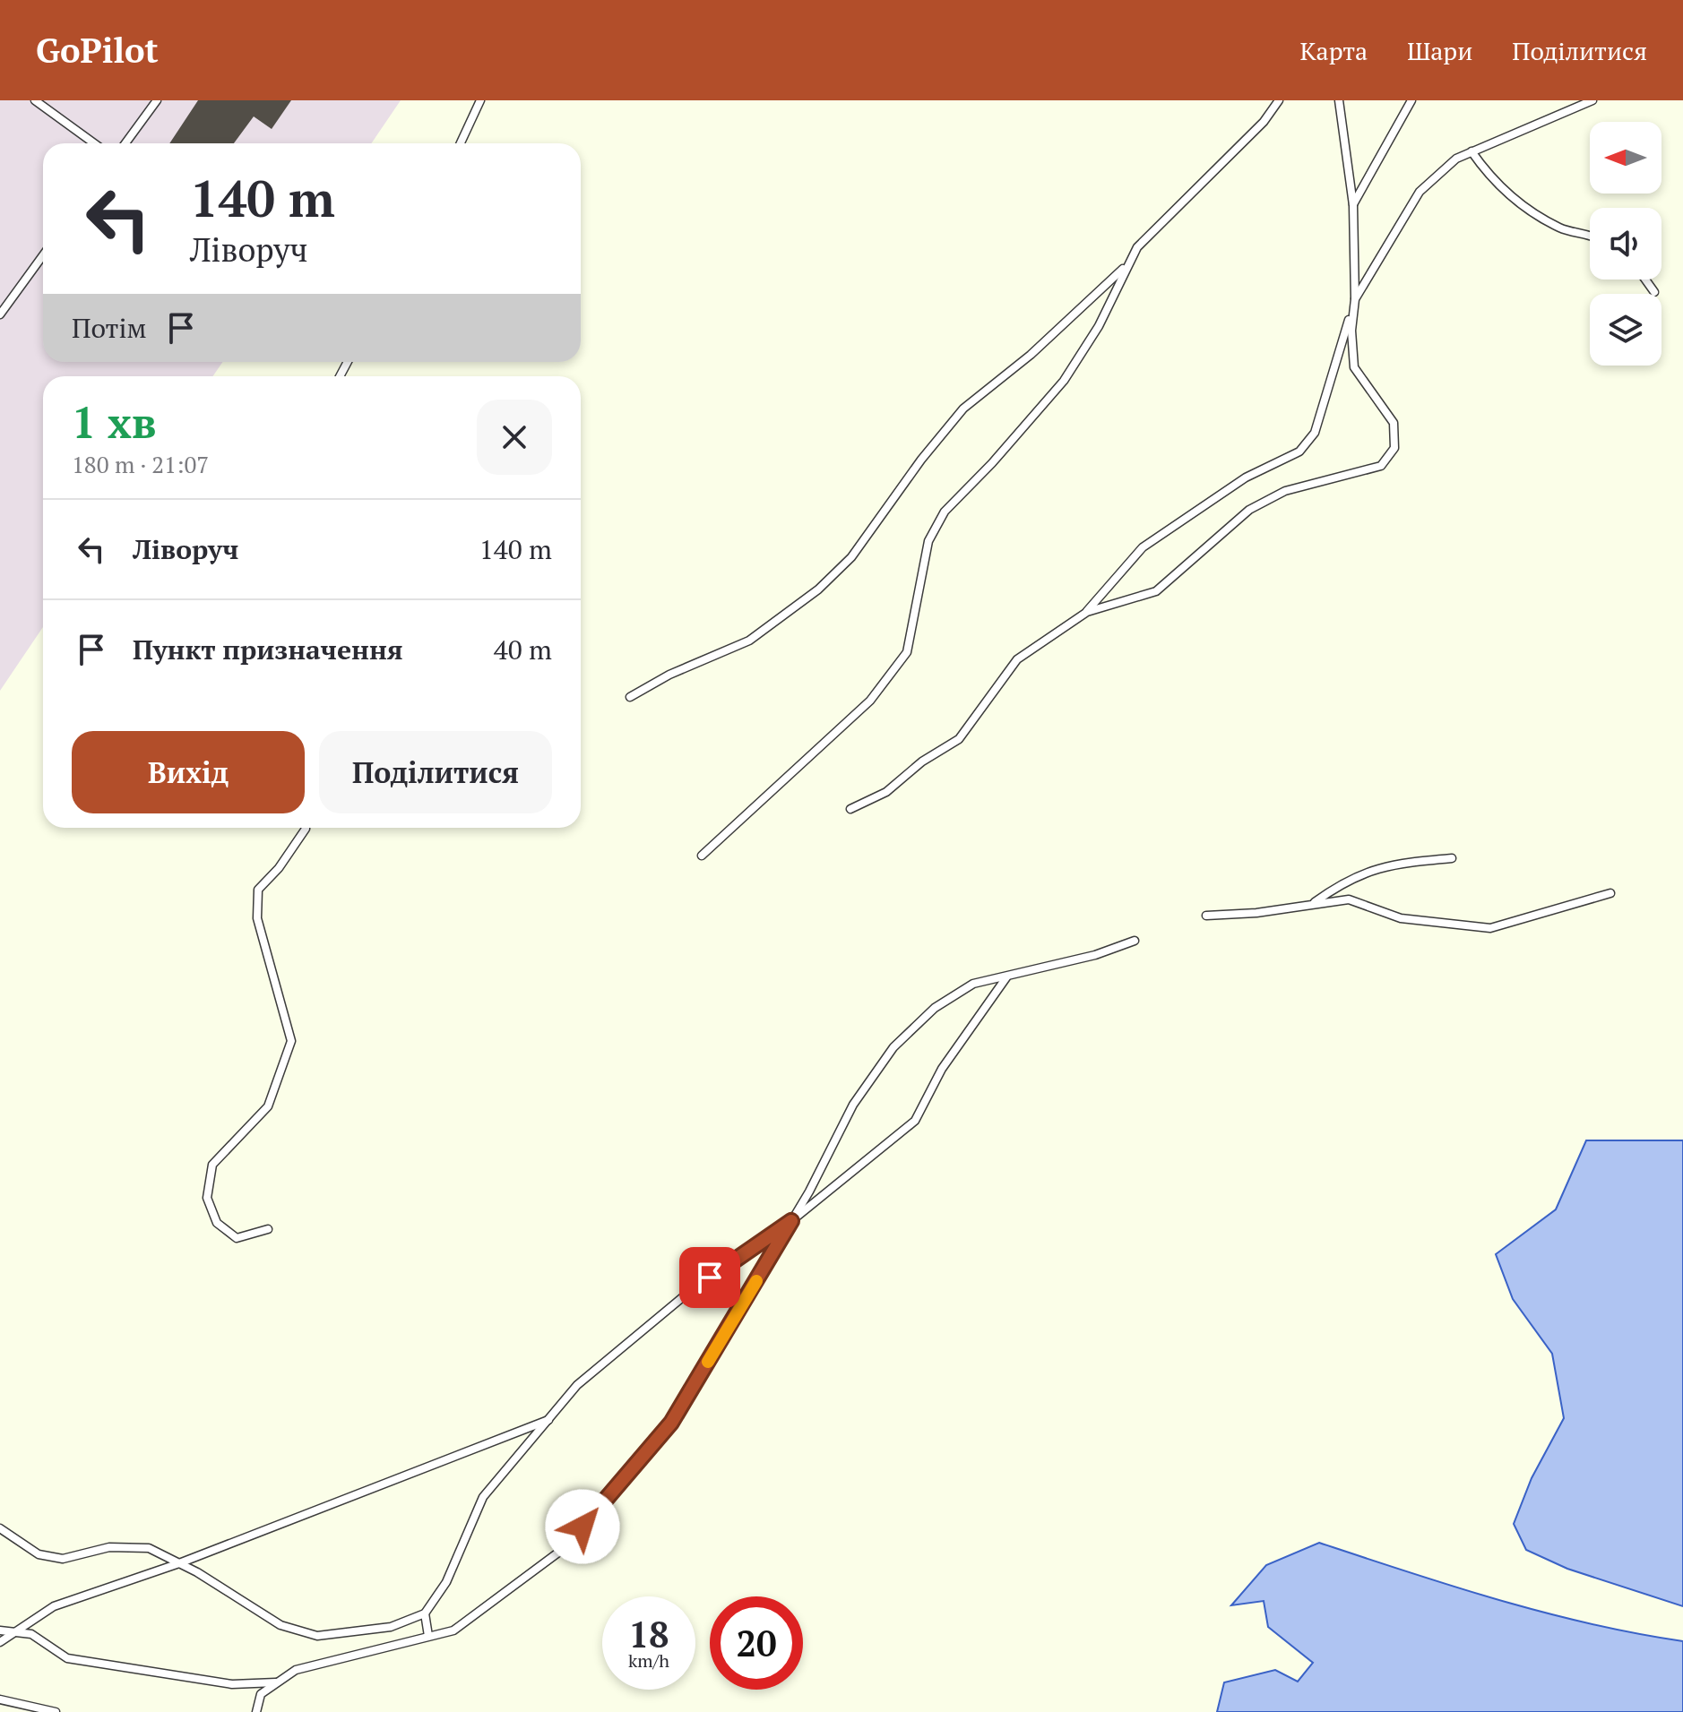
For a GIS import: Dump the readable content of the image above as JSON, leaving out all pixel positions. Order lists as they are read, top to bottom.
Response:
{
  "north": "left",
  "page": {
    "header": "GoPilot",
    "nav": ["Карта", "Шари", "Поділитися"],
    "turn": ["140 m", "Ліворуч"],
    "then": "Потім",
    "heading": ["1 хв", "180 m · 21:07"],
    "list": [
      {
        "name": "Ліворуч",
        "value": "140 m"
      },
      {
        "name": "Пункт призначення",
        "value": "40 m"
      }
    ],
    "buttons": ["Вихід", "Поділитися"],
    "speed": "18 km/h",
    "limit": "20"
  }
}
